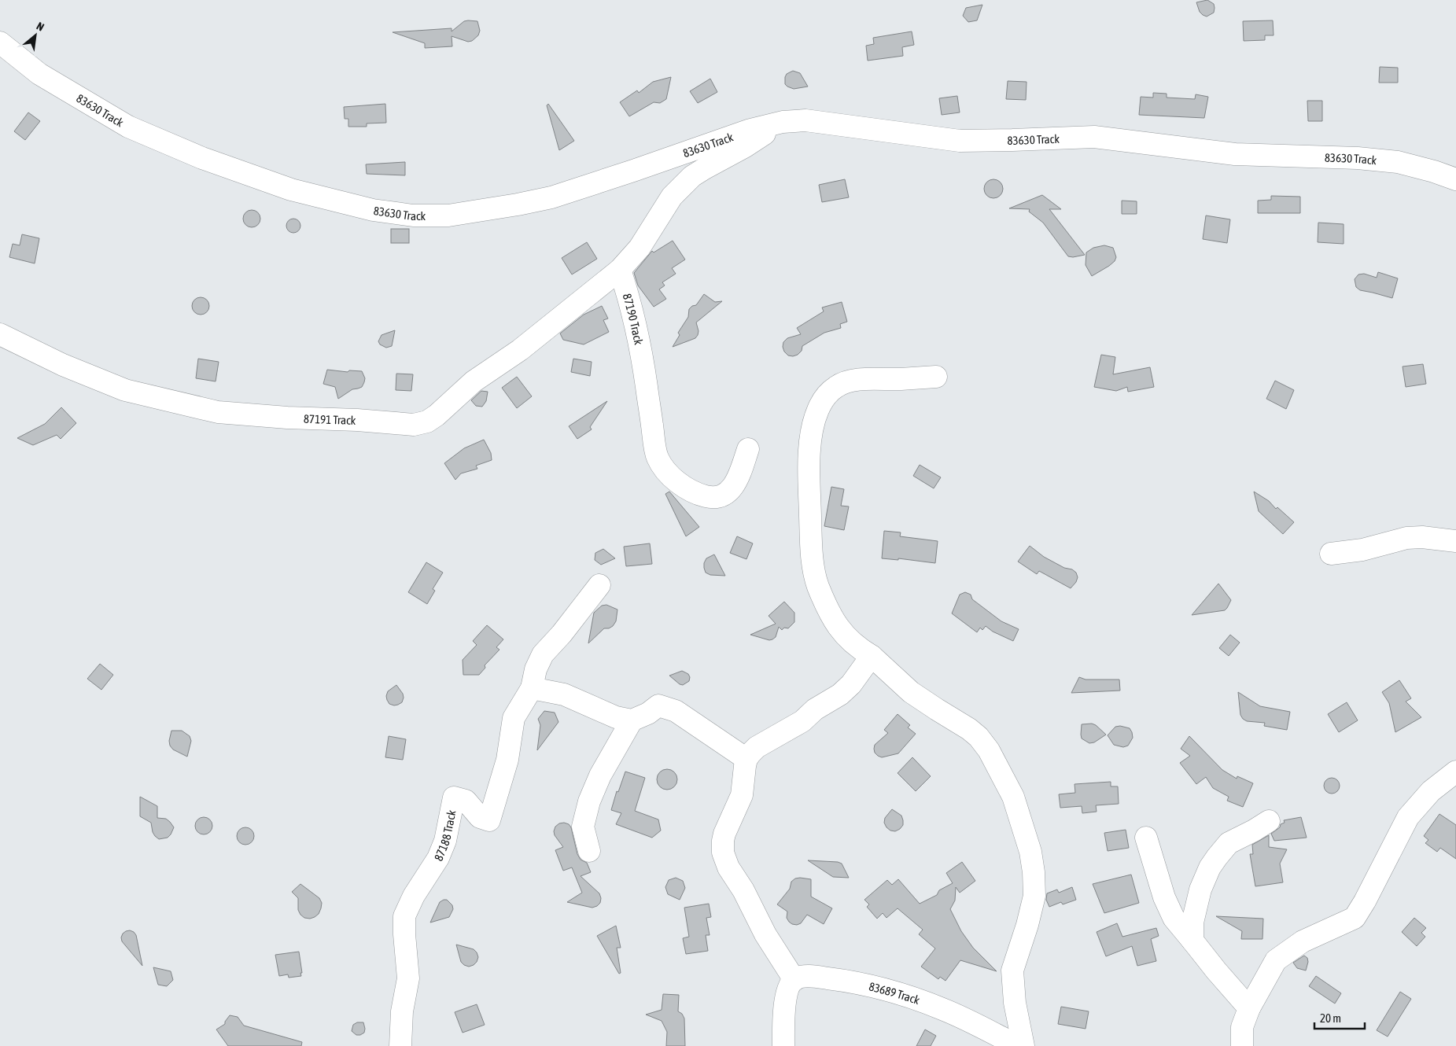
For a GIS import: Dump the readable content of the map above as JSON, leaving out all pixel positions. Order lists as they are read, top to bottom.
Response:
{
  "streets": {
    "street": [
      "83630 Track",
      "87190 Track",
      "87191 Track",
      "87188 Track",
      "83689 Track"
    ]
  },
  "crossings": [
    ["87190 Track", "87191 Track"]
  ],
  "scale_bar": "20 m",
  "north": "top right"
}
